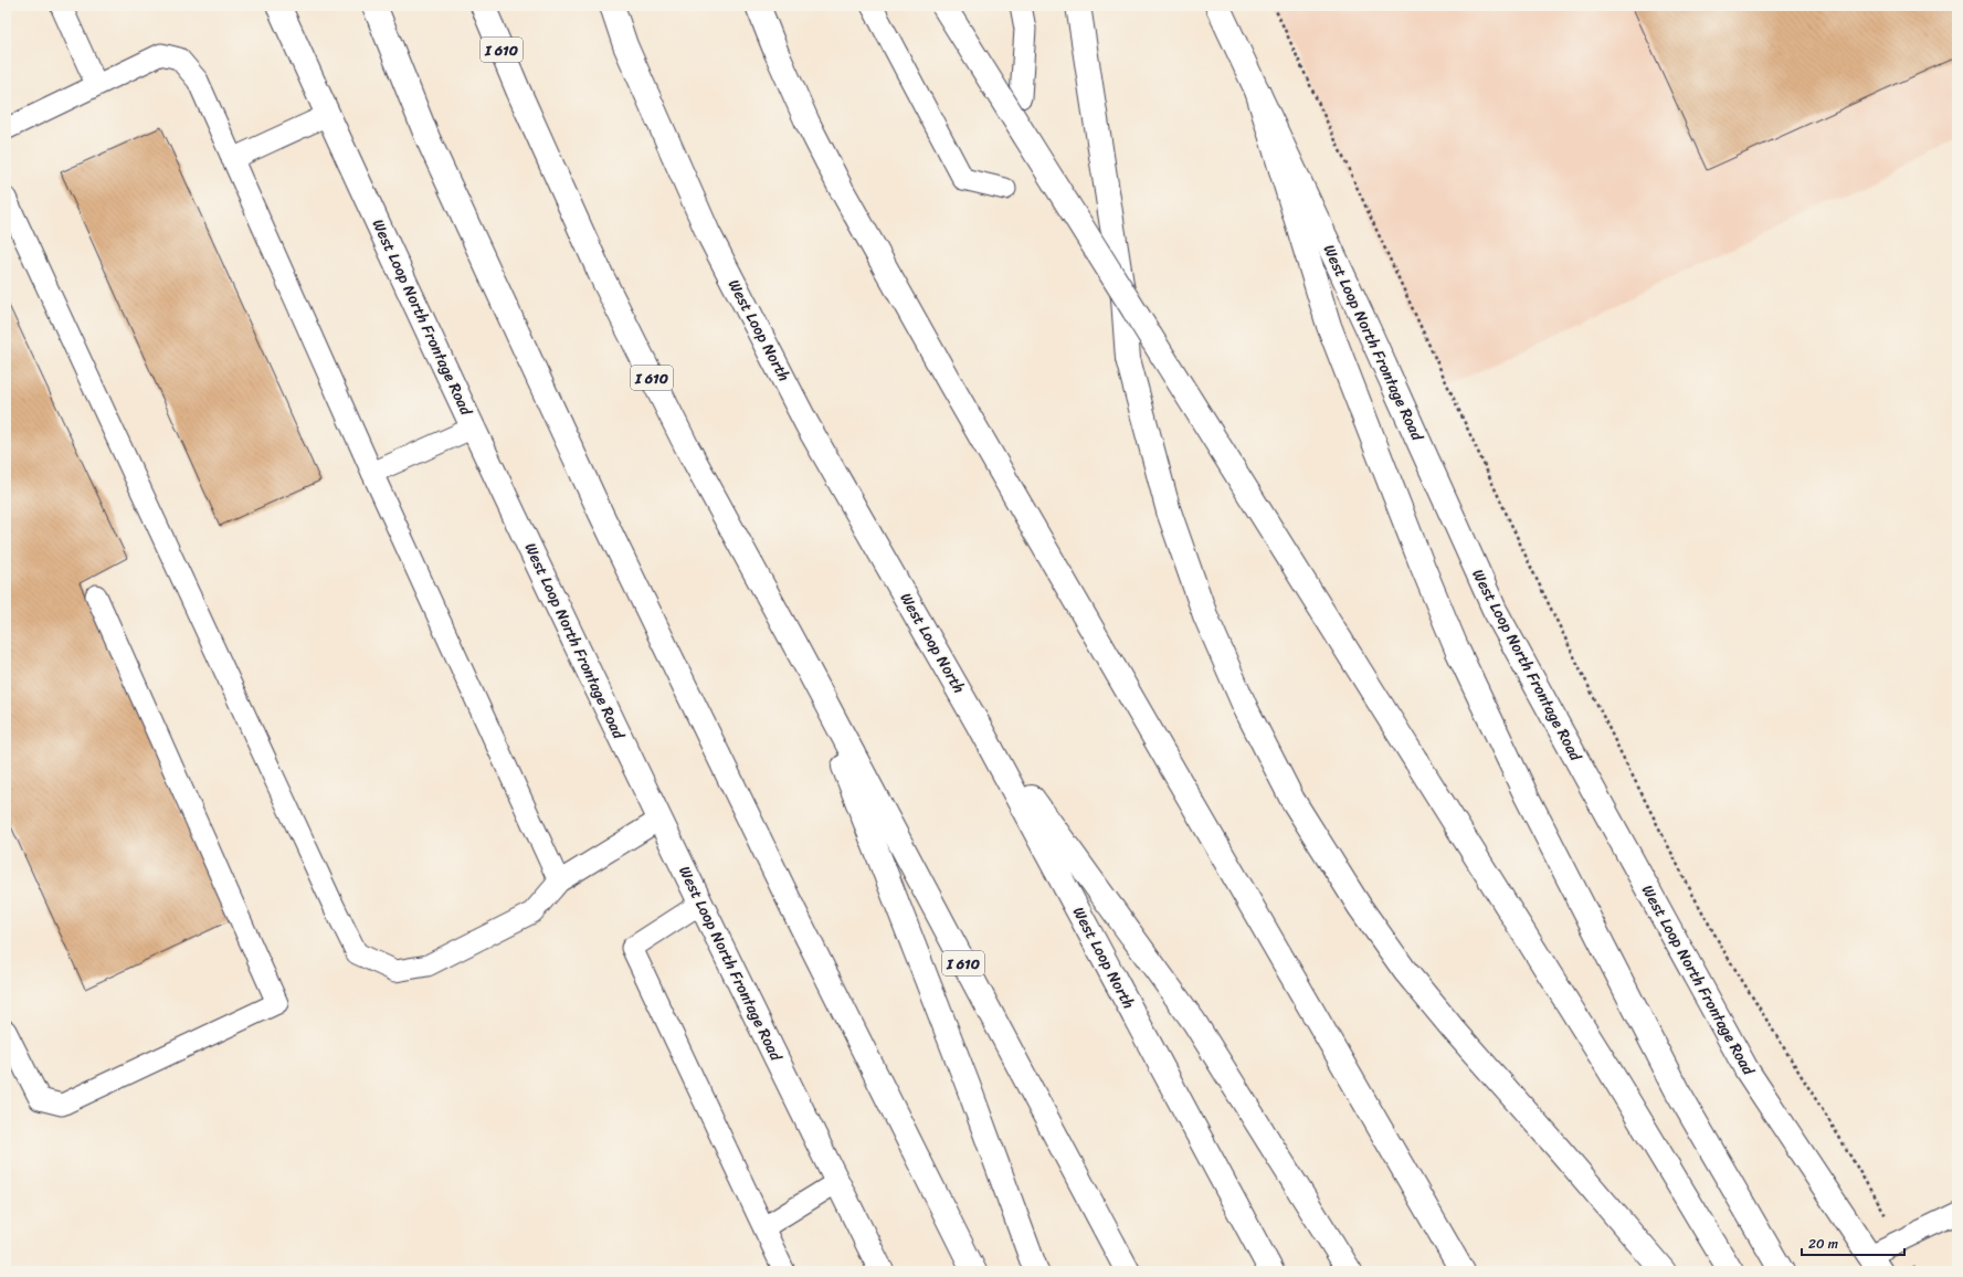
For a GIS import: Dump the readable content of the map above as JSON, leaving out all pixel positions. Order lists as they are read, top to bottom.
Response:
{
  "streets": {
    "main road": ["I 610", "West Loop North Frontage Road", "West Loop North"]
  },
  "scale_bar": "20 m"
}
